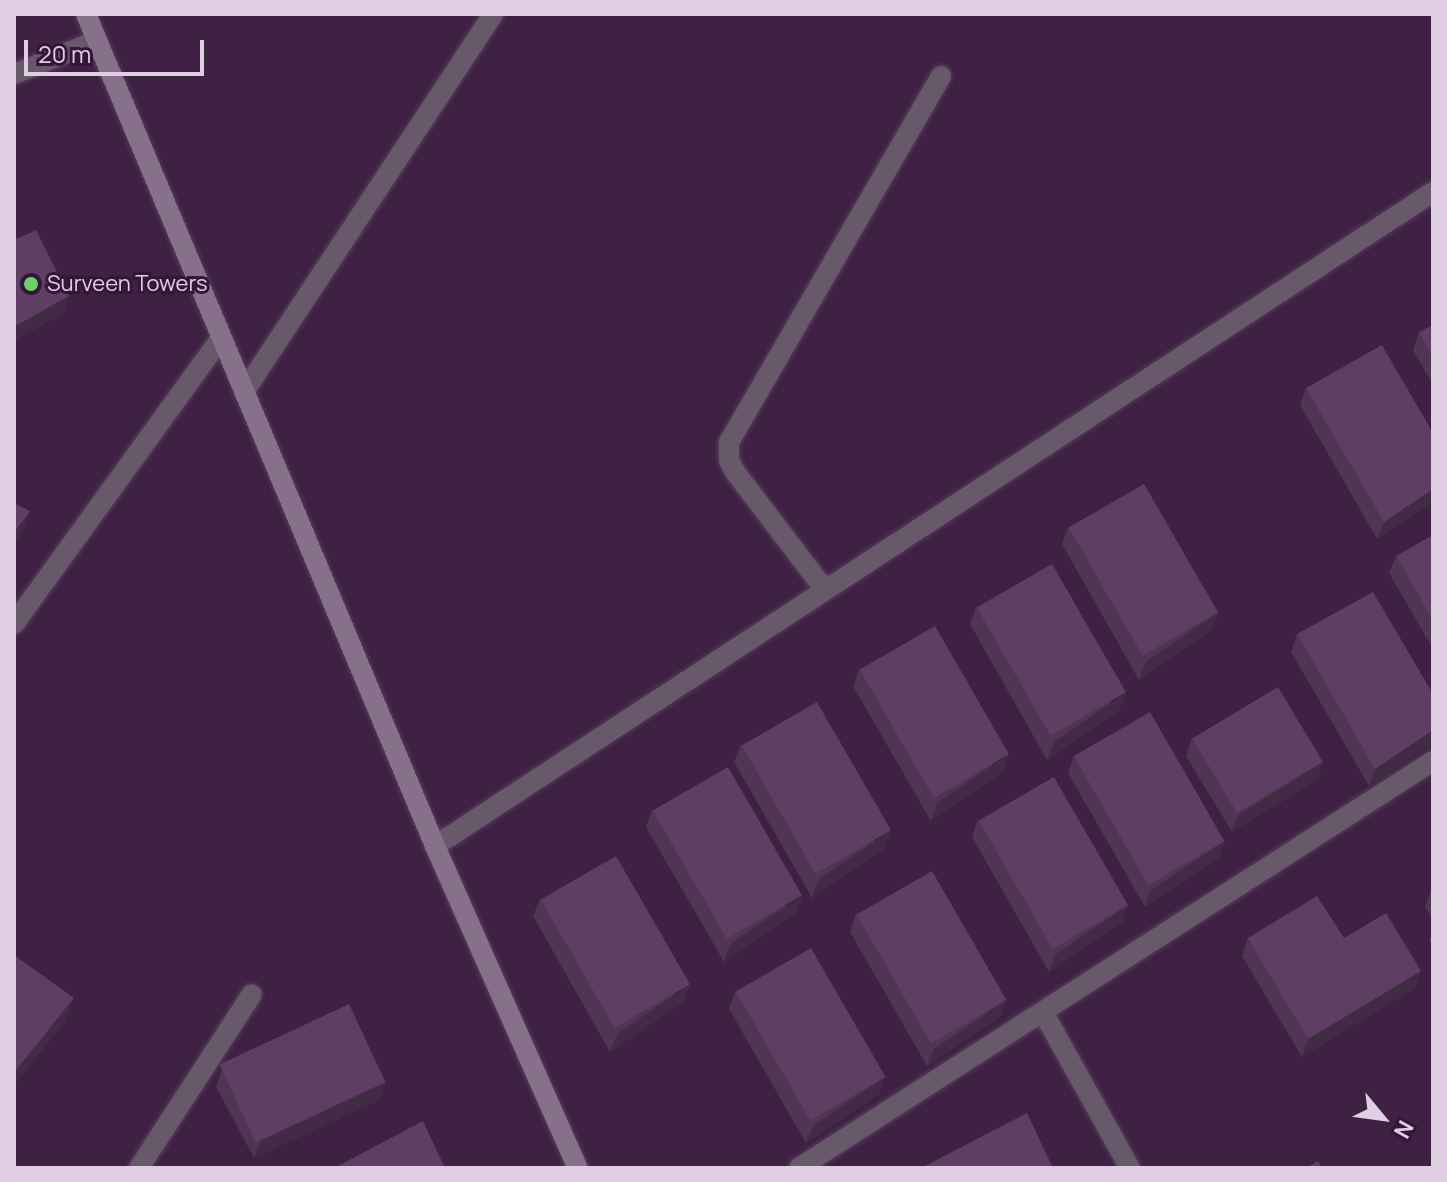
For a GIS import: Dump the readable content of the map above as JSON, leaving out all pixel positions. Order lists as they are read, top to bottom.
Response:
{
  "places": ["Surveen Towers"],
  "scale_bar": "20 m",
  "north": "bottom right"
}
